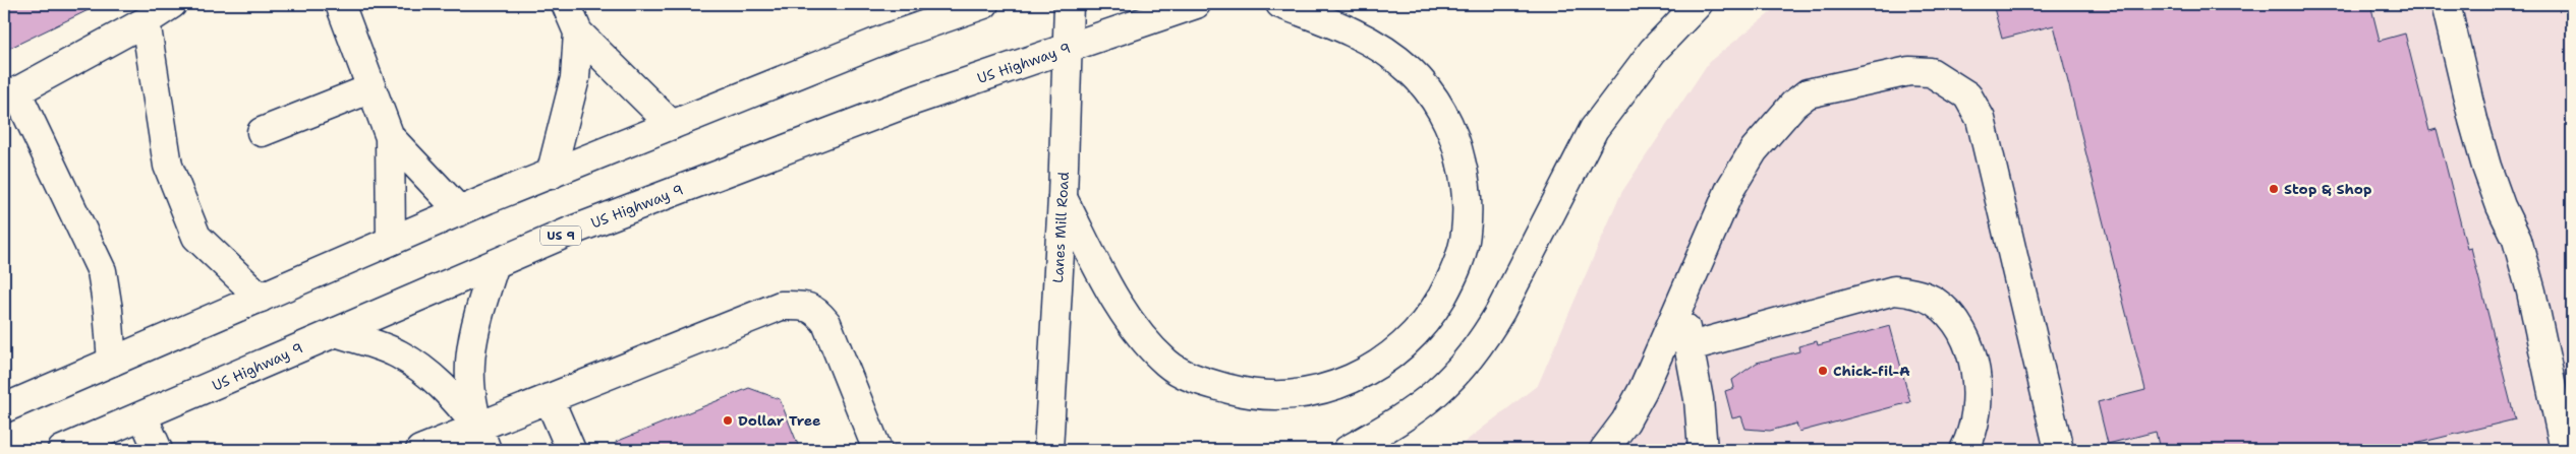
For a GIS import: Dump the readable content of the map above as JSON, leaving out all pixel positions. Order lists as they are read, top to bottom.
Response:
{
  "streets": {
    "main road": ["US Highway 9", "Lanes Mill Road", "US 9"]
  },
  "crossings": [
    ["US Highway 9", "Lanes Mill Road"]
  ],
  "places": ["Stop & Shop", "Chick-fil-A", "Dollar Tree"]
}
